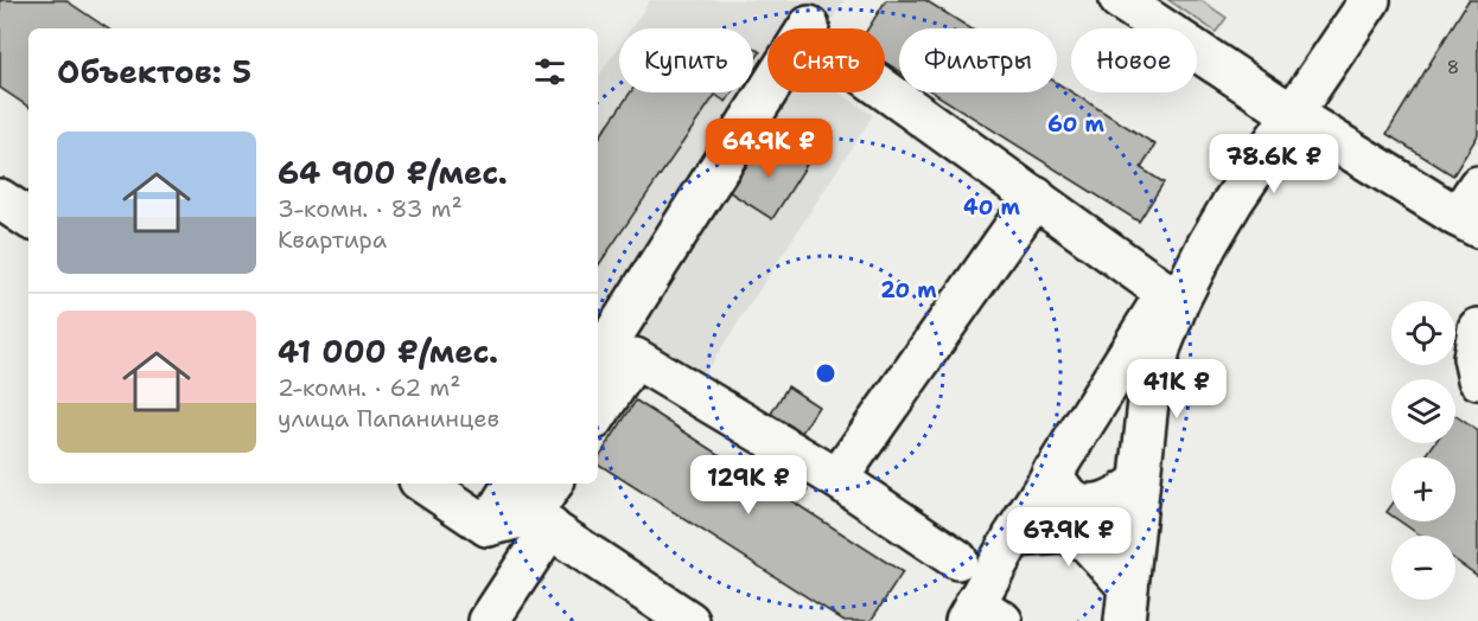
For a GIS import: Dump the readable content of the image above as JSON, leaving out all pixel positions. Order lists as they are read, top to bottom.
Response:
{
  "house_numbers": ["8"],
  "page": {
    "chip": [
      "Купить",
      "Снять",
      "Фильтры",
      "Новое"
    ],
    "heading": "Объектов: 5",
    "list": [
      {
        "name": "64 900 ₽/мес.",
        "note": "3-комн. · 83 m² · Квартира"
      },
      {
        "name": "41 000 ₽/мес.",
        "note": "2-комн. · 62 m² · улица Папанинцев"
      }
    ],
    "price": [
      "64.9K ₽",
      "78.6K ₽",
      "41K ₽",
      "129K ₽",
      "67.9K ₽"
    ],
    "map_buttons": ["+", "−"]
  },
  "rings": ["60 m", "40 m", "20 m"]
}
